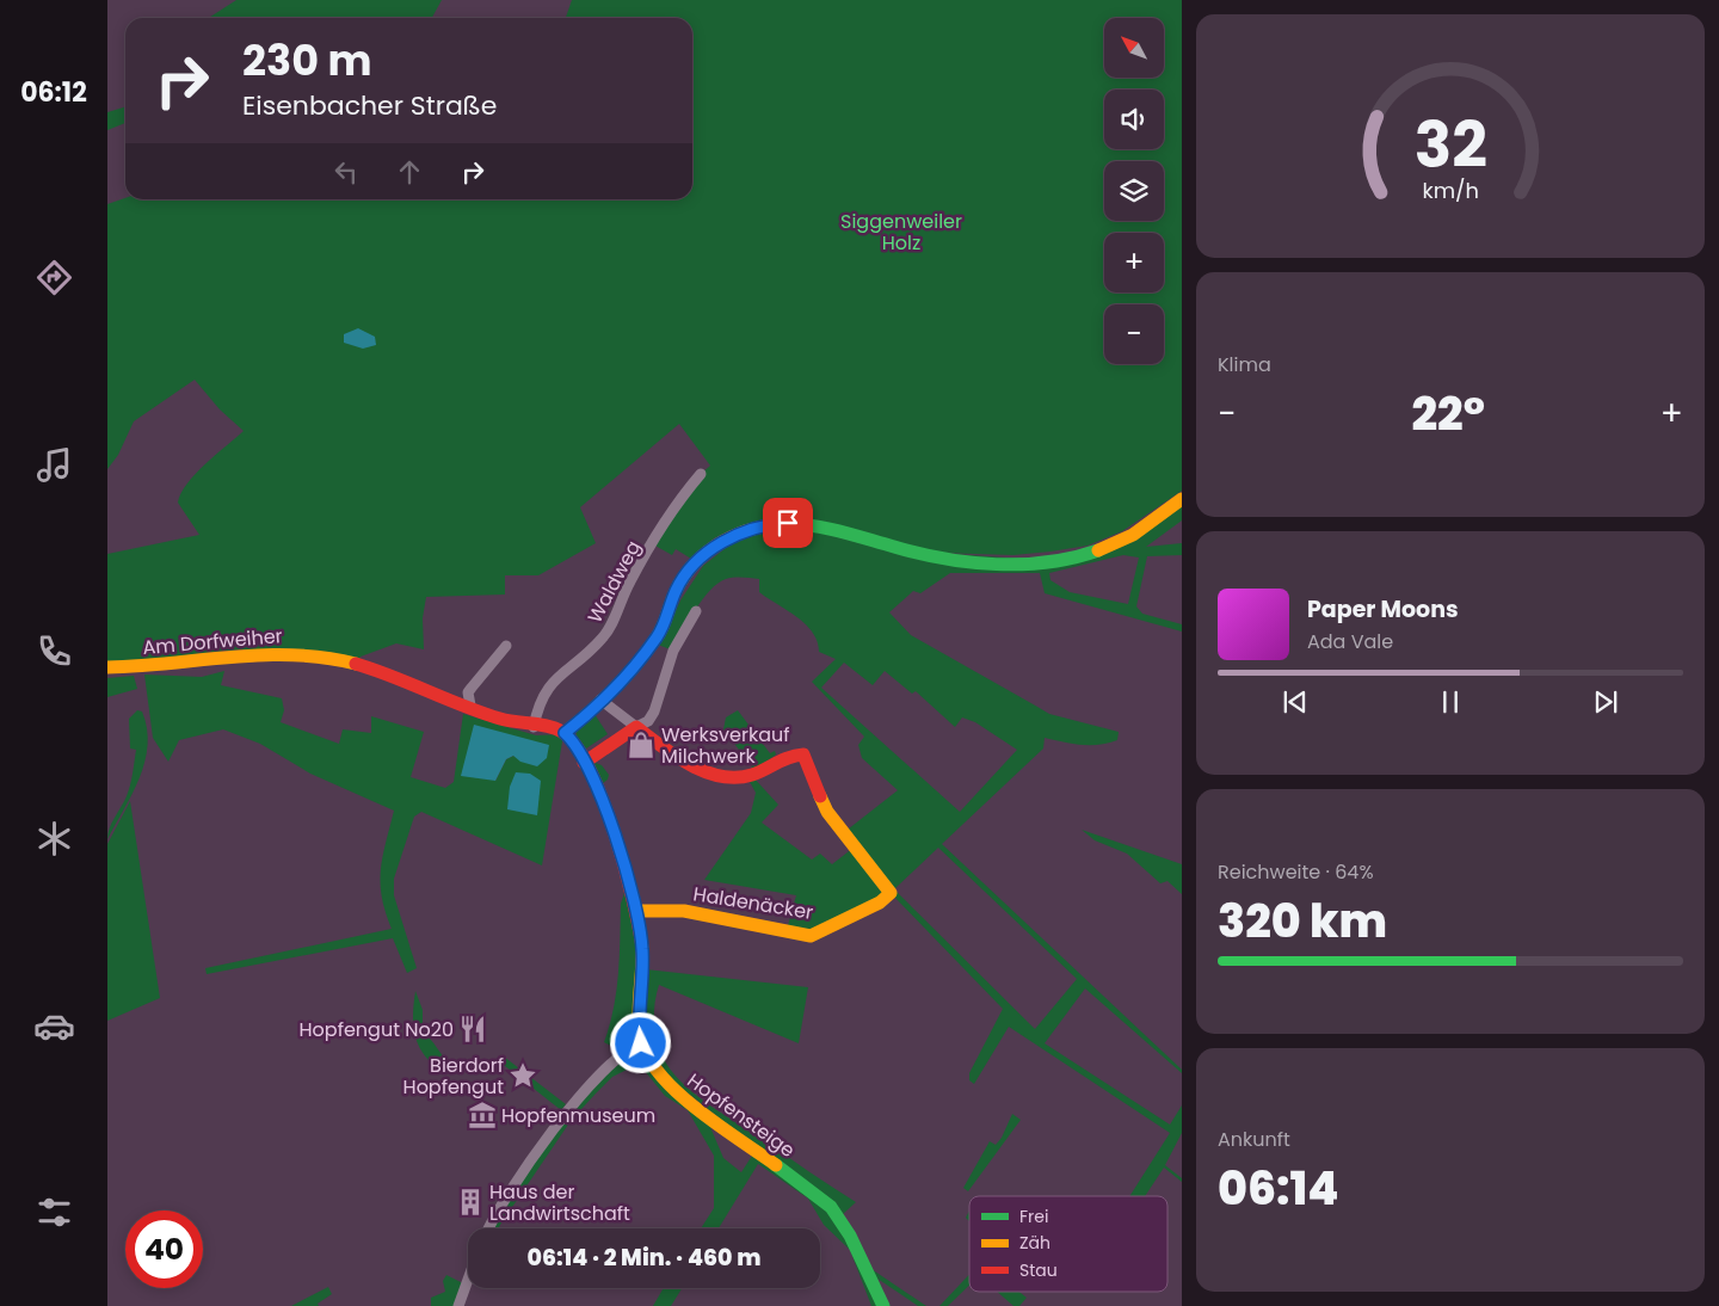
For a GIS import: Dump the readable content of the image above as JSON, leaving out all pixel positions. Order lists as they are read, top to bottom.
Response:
{
  "streets": {
    "street": [
      "Waldweg",
      "Am Dorfweiher",
      "Haldenäcker",
      "Hopfensteige"
    ]
  },
  "crossings": [
    ["Waldweg", "Am Dorfweiher"],
    ["Am Dorfweiher", "Hopfensteige"],
    ["Haldenäcker", "Hopfensteige"]
  ],
  "parks": ["Siggenweiler Holz"],
  "places": {
    "shop": ["Werksverkauf Milchwerk"],
    "restaurant": ["Hopfengut No20"],
    "place": ["Bierdorf Hopfengut"],
    "museum": ["Hopfenmuseum"],
    "building": ["Haus der Landwirtschaft"]
  },
  "legend": ["Frei", "Zäh", "Stau"],
  "north": "top left",
  "page": {
    "tabs": "06:12",
    "map_buttons": ["+", "−"],
    "turn": ["230 m", "Eisenbacher Straße"],
    "tile": [
      "Klima",
      ["Reichweite · 64%", "320 km"],
      ["Ankunft", "06:14"]
    ],
    "heat": ["−", "22°", "+"],
    "song": ["Paper Moons", "Ada Vale"],
    "limit": "40",
    "trip": "06:14 · 2 Min. · 460 m",
    "gauge": ["32", "km/h"]
  }
}
